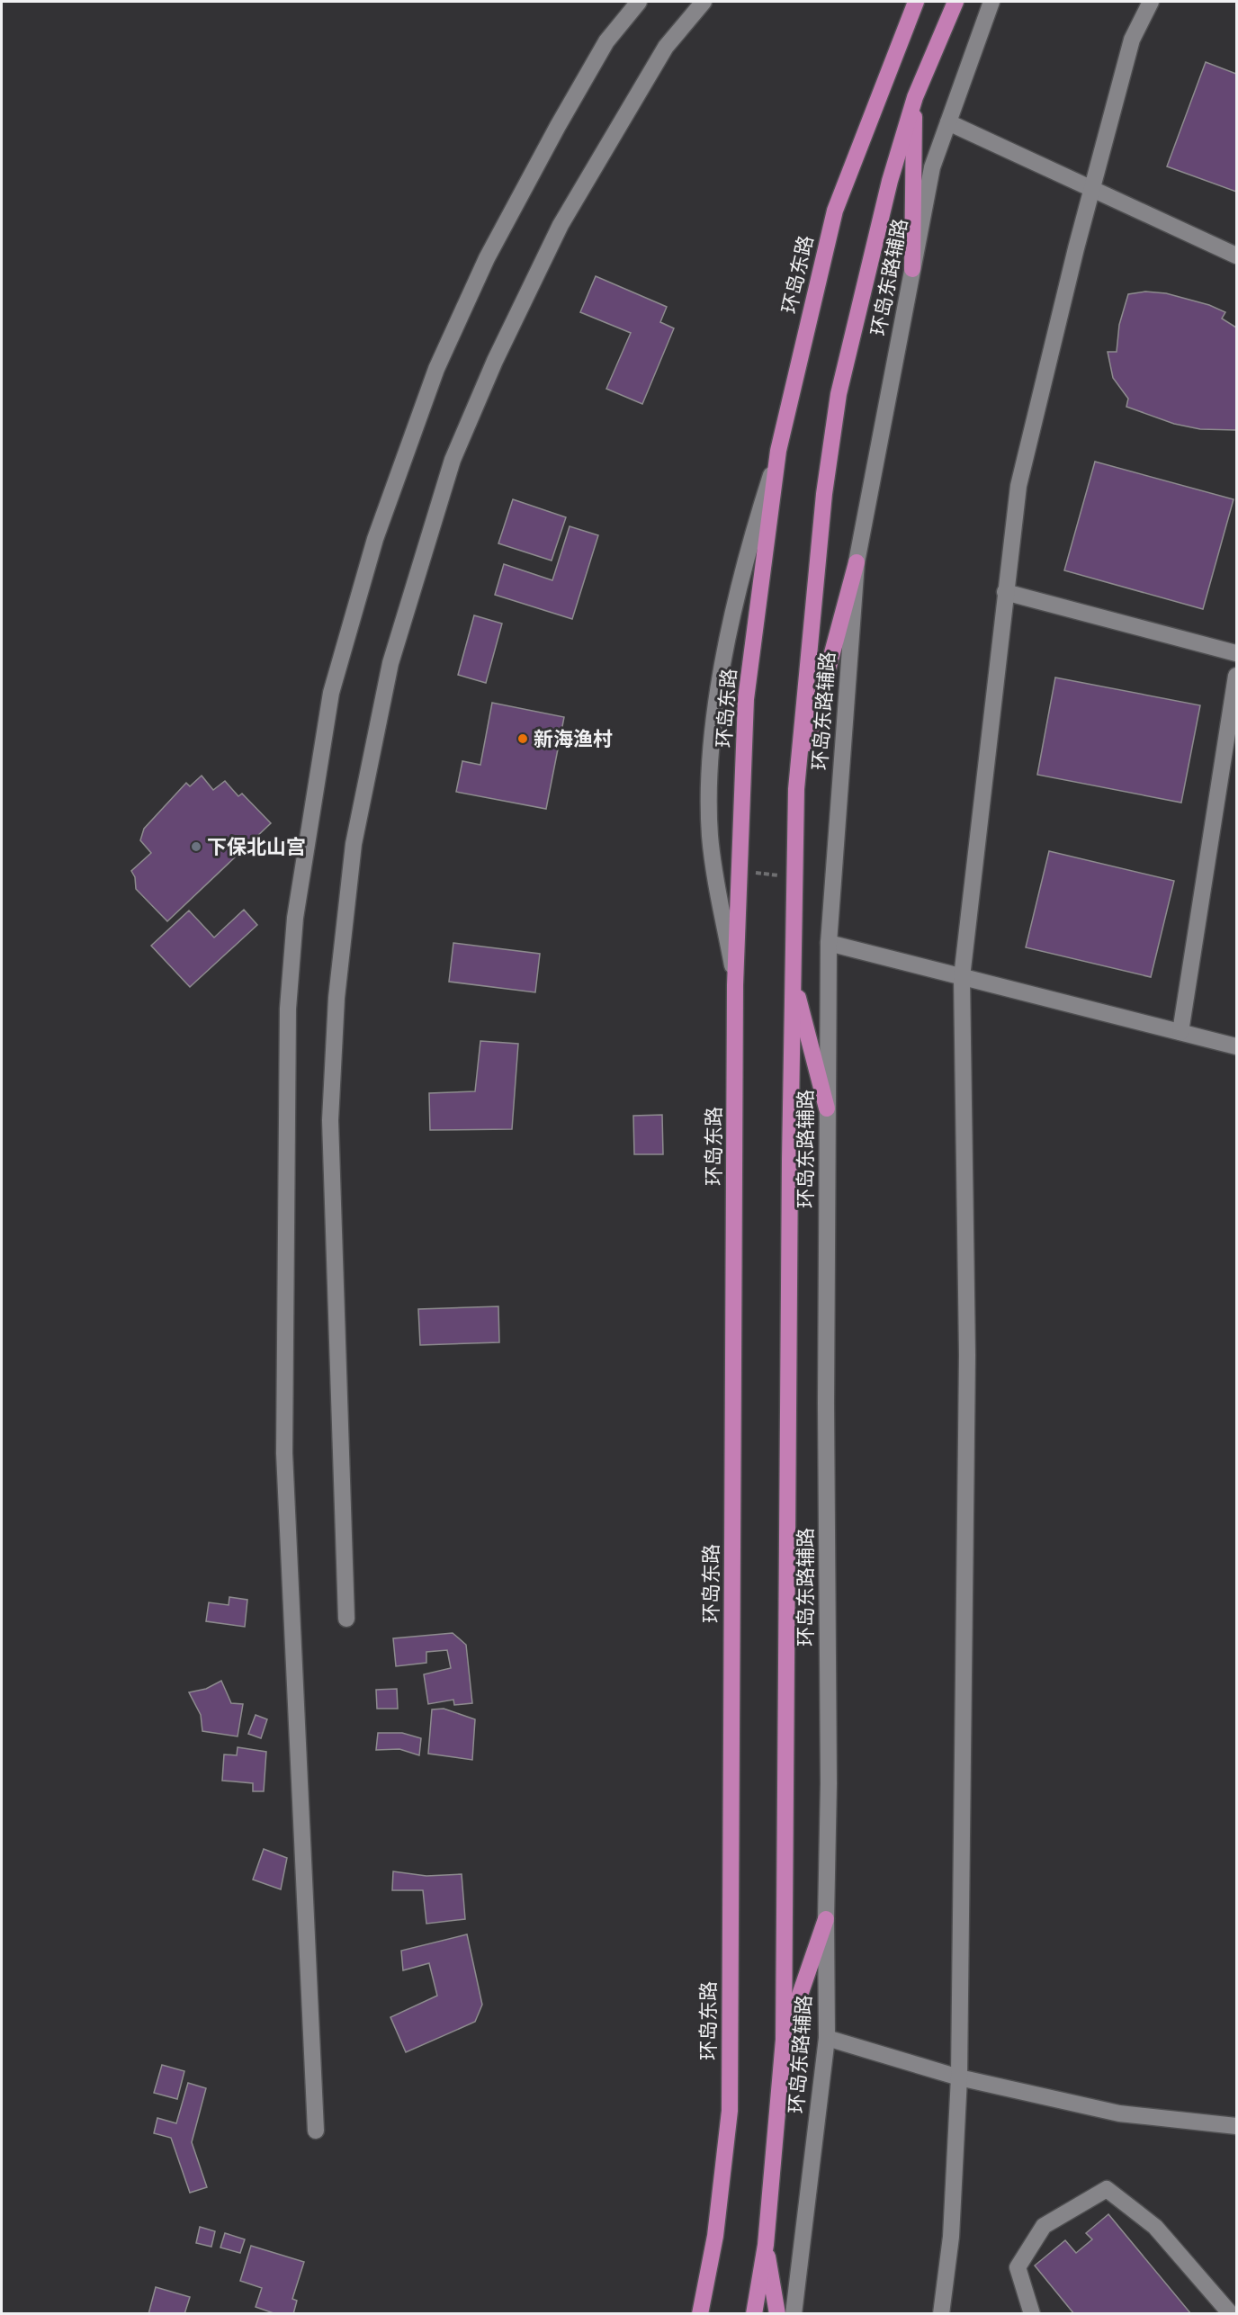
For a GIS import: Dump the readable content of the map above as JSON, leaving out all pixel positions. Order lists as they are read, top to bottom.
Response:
{
  "streets": {
    "main road": ["环岛东路"],
    "street": ["环岛东路辅路"]
  },
  "places": ["新海渔村", "下保北山宫"]
}
